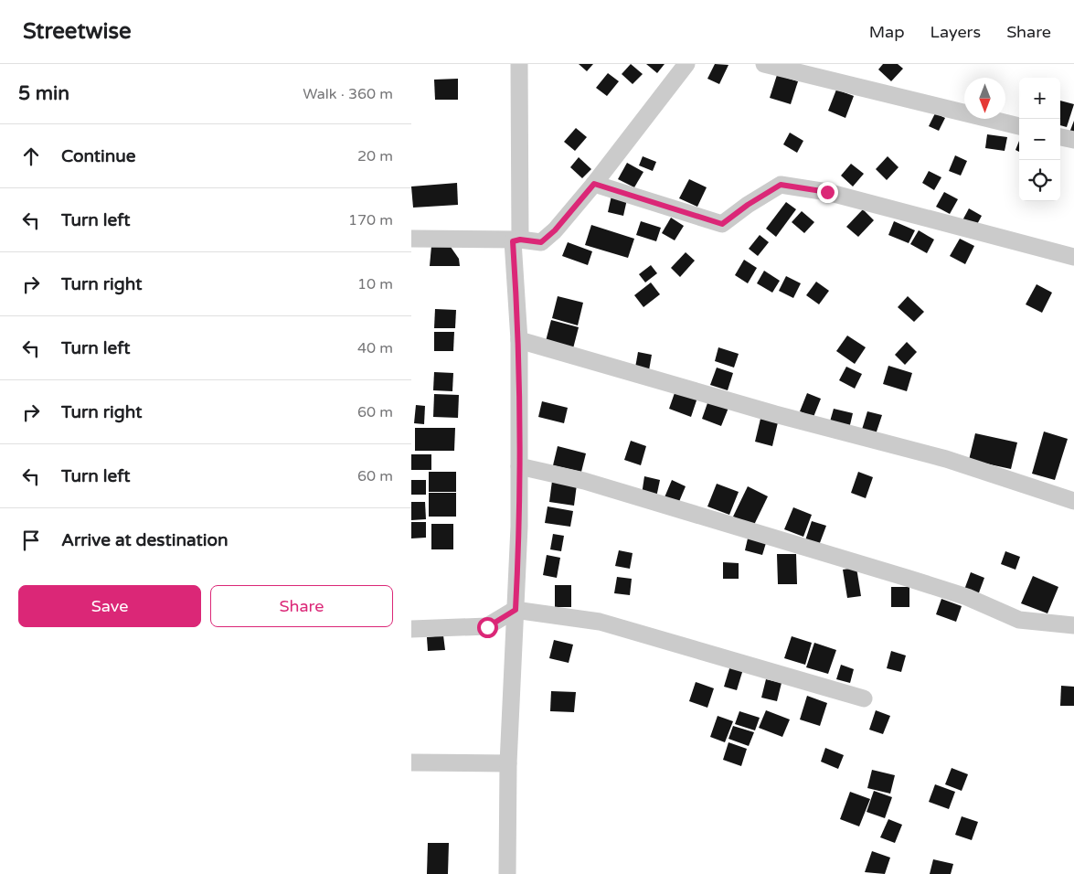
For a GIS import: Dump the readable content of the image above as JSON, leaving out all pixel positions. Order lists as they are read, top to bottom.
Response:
{
  "north": "bottom",
  "page": {
    "header": "Streetwise",
    "nav": ["Map", "Layers", "Share"],
    "heading": ["5 min", "Walk · 360 m"],
    "map_buttons": ["+", "−"],
    "list": [
      ["Continue", "20 m"],
      ["Turn left", "170 m"],
      ["Turn right", "10 m"],
      ["Turn left", "40 m"],
      ["Turn right", "60 m"],
      ["Turn left", "60 m"],
      "Arrive at destination"
    ],
    "buttons": ["Save", "Share"]
  }
}
